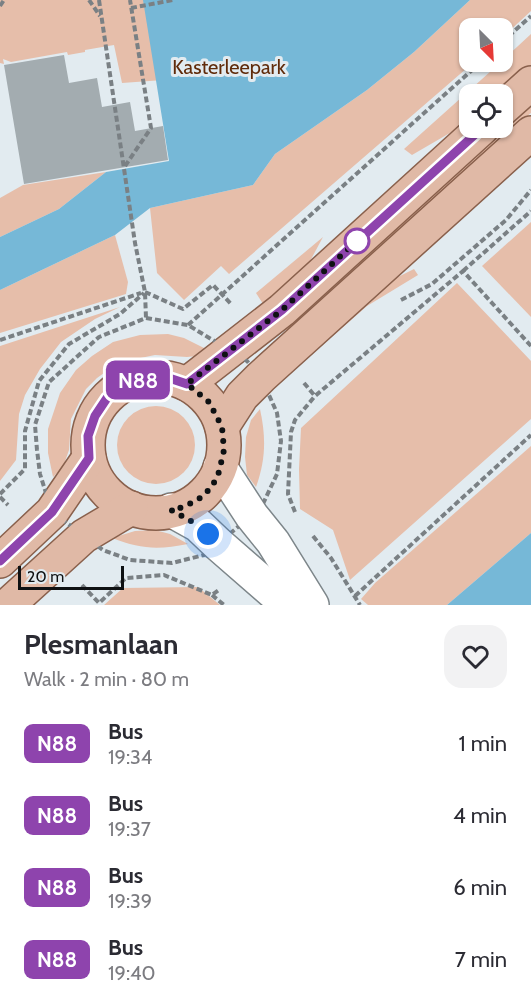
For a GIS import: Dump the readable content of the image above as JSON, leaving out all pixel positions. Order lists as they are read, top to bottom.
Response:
{
  "parks": ["Kasterleepark"],
  "lines": ["bus line N88"],
  "scale_bar": "20 m",
  "north": "bottom right",
  "page": {
    "on_map": "N88",
    "scale": "20 m",
    "heading": ["Plesmanlaan", "Walk · 2 min · 80 m"],
    "list": [
      {
        "mark": "N88",
        "name": "Bus",
        "note": "19:34",
        "value": "1 min"
      },
      {
        "mark": "N88",
        "name": "Bus",
        "note": "19:37",
        "value": "4 min"
      },
      {
        "mark": "N88",
        "name": "Bus",
        "note": "19:39",
        "value": "6 min"
      },
      {
        "mark": "N88",
        "name": "Bus",
        "note": "19:40",
        "value": "7 min"
      }
    ]
  }
}
